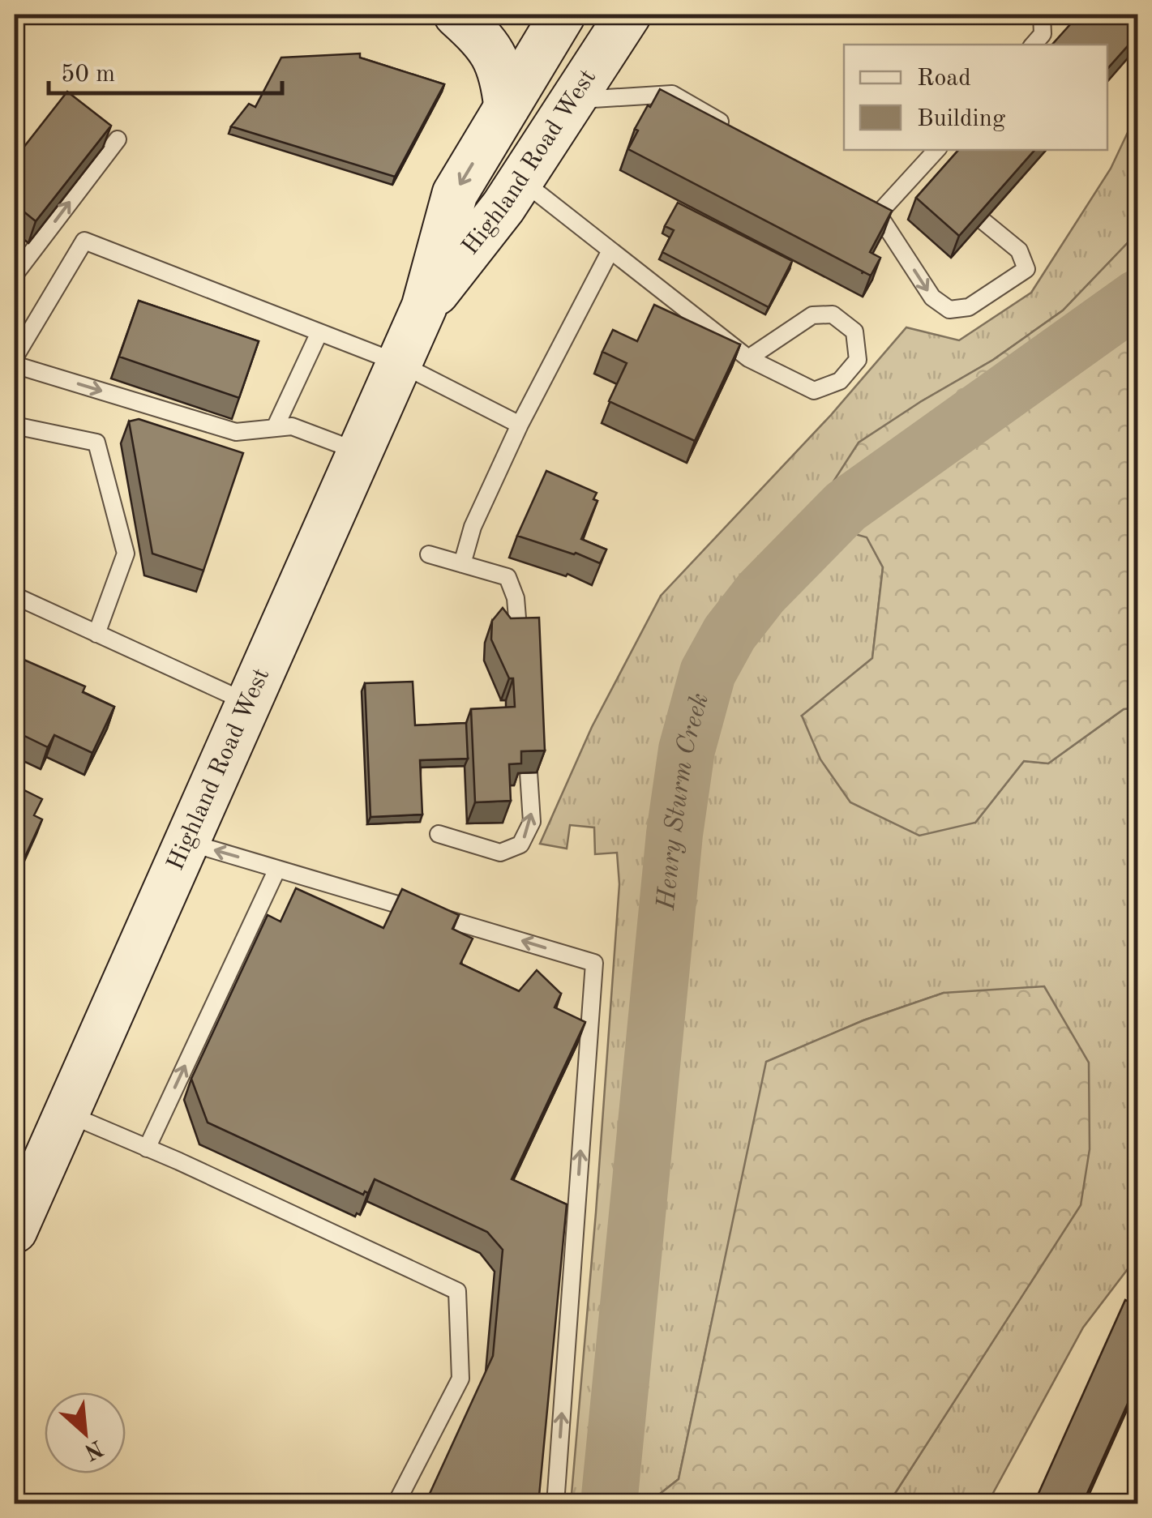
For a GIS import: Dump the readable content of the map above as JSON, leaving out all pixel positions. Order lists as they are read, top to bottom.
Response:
{
  "streets": {
    "main road": ["Highland Road West"]
  },
  "water": ["Henry Sturm Creek"],
  "legend": ["Road", "Building"],
  "scale_bar": "50 m",
  "north": "bottom right"
}
